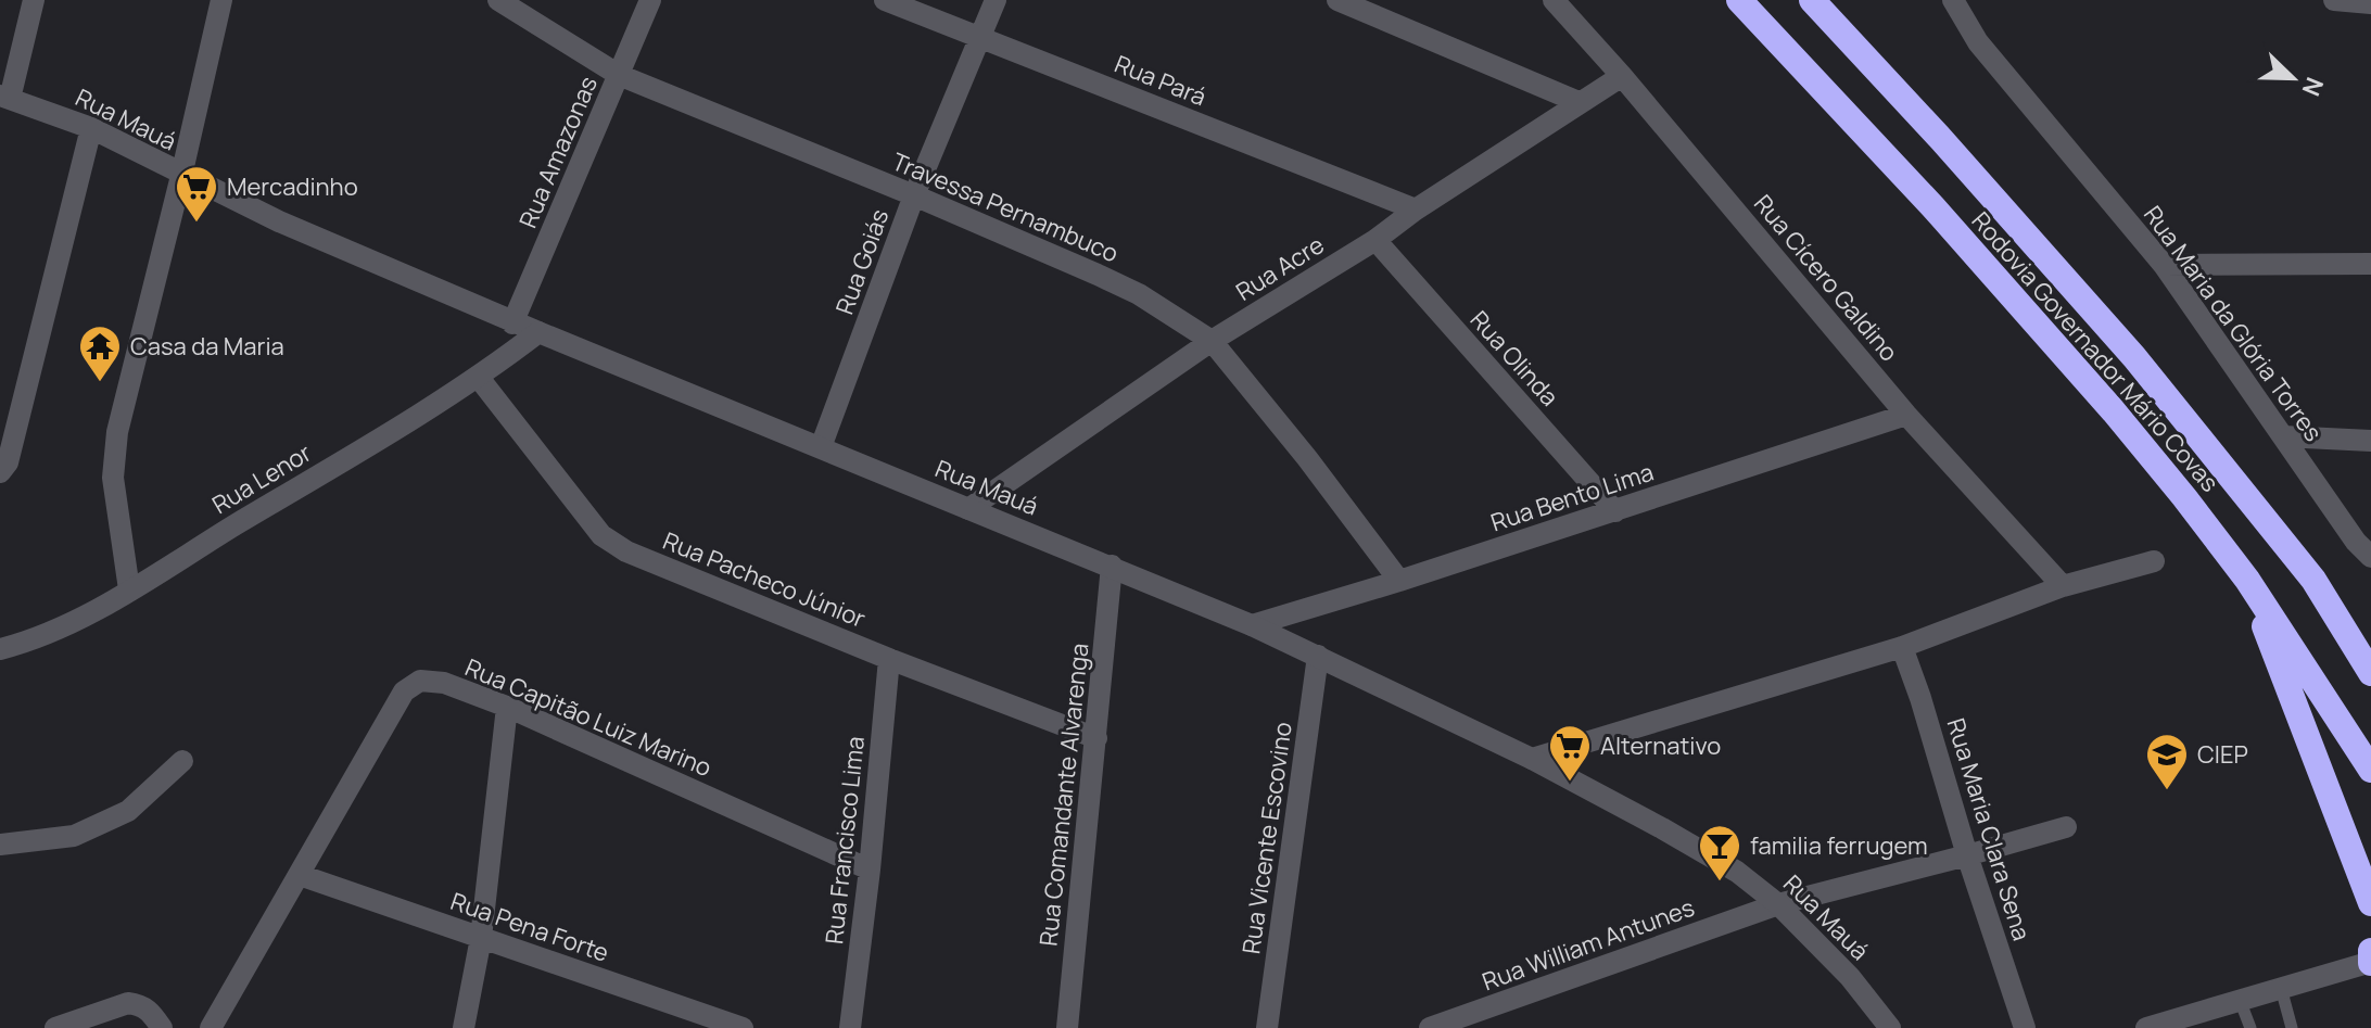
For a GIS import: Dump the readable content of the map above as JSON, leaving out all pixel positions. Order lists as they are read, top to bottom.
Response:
{
  "streets": {
    "highway": ["Rodovia Governador Mário Covas"],
    "street": [
      "Rua Pará",
      "Rua Mauá",
      "Rua Amazonas",
      "Travessa Pernambuco",
      "Rua Goiás",
      "Rua Acre",
      "Rua Cícero Galdino",
      "Rua Maria da Glória Torres",
      "Rua Olinda",
      "Rua Lenor",
      "Rua Bento Lima",
      "Rua Pacheco Júnior",
      "Rua Capitão Luiz Marino",
      "Rua Comandante Alvarenga",
      "Rua Maria Clara Sena",
      "Rua Vicente Escovino",
      "Rua Francisco Lima",
      "Rua Pena Forte",
      "Rua William Antunes"
    ]
  },
  "crossings": [
    ["Rua Pará", "Rua Goiás"],
    ["Rua Pará", "Rua Acre"],
    ["Rua Mauá", "Rua Amazonas"],
    ["Rua Mauá", "Rua Goiás"],
    ["Rua Mauá", "Rua Acre"],
    ["Rua Mauá", "Rua Lenor"],
    ["Rua Mauá", "Rua Bento Lima"],
    ["Rua Mauá", "Rua Comandante Alvarenga"],
    ["Rua Mauá", "Rua Vicente Escovino"],
    ["Rua Mauá", "Rua William Antunes"],
    ["Rua Amazonas", "Travessa Pernambuco"],
    ["Travessa Pernambuco", "Rua Goiás"],
    ["Travessa Pernambuco", "Rua Acre"],
    ["Travessa Pernambuco", "Rua Bento Lima"],
    ["Rua Acre", "Rua Cícero Galdino"],
    ["Rua Acre", "Rua Olinda"],
    ["Rua Cícero Galdino", "Rua Bento Lima"],
    ["Rua Olinda", "Rua Bento Lima"],
    ["Rua Lenor", "Rua Pacheco Júnior"],
    ["Rua Pacheco Júnior", "Rua Comandante Alvarenga"],
    ["Rua Pacheco Júnior", "Rua Francisco Lima"],
    ["Rua Capitão Luiz Marino", "Rua Francisco Lima"],
    ["Rua Capitão Luiz Marino", "Rua Pena Forte"],
    ["Rua Maria Clara Sena", "Rua William Antunes"]
  ],
  "places": {
    "supermarket": ["Mercadinho", "Alternativo"],
    "temple": ["Casa da Maria"],
    "school or university": ["CIEP"],
    "bar": ["familia ferrugem"]
  },
  "north": "bottom right"
}
